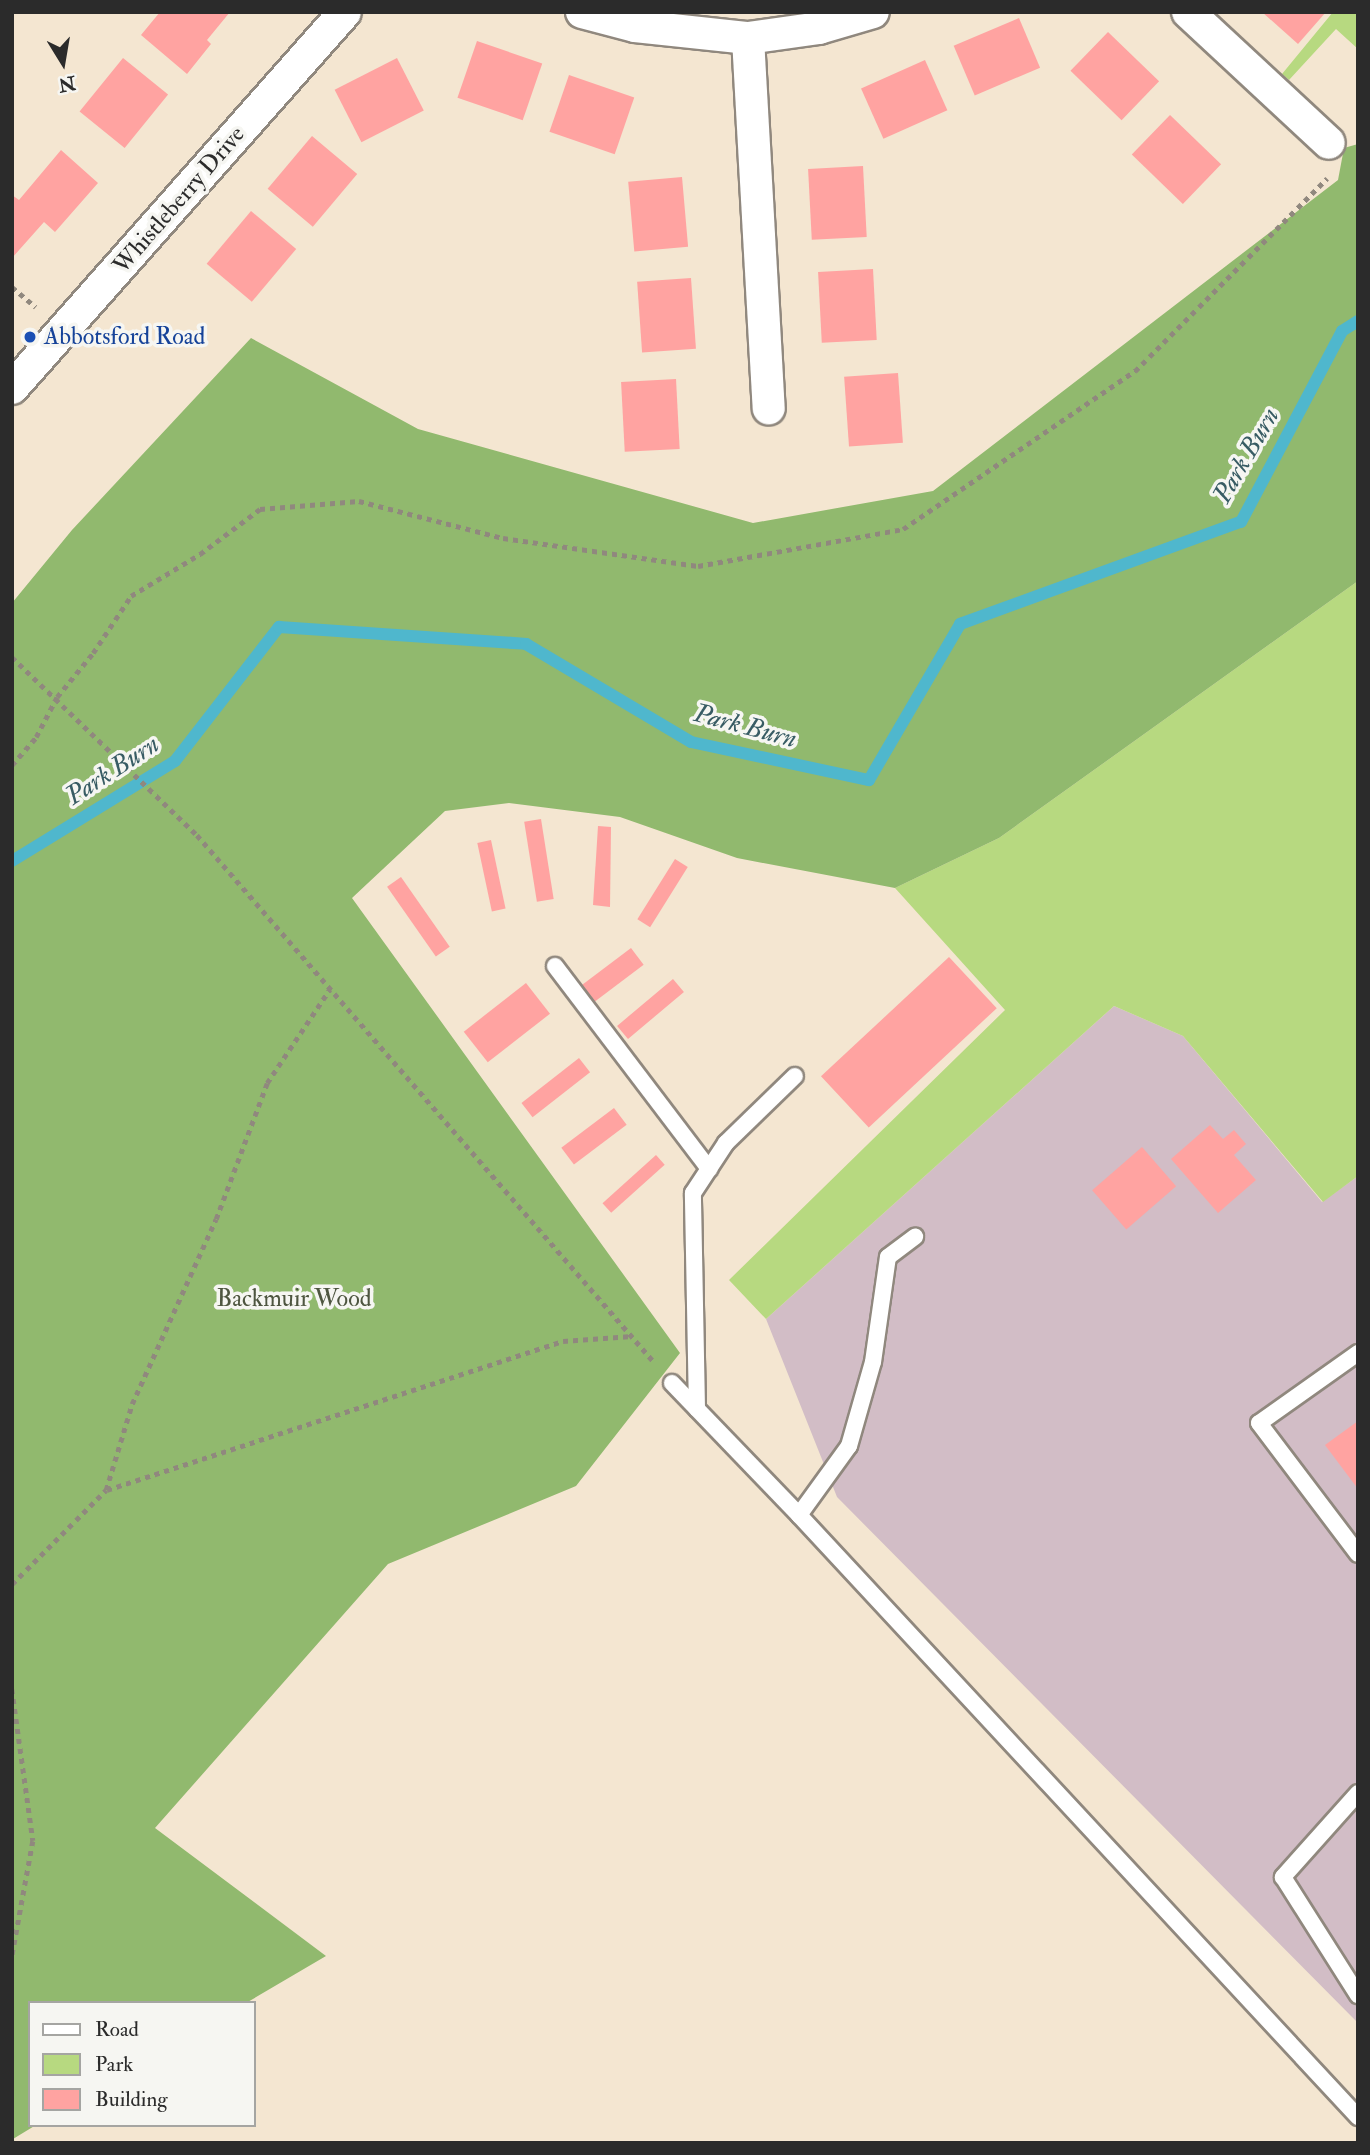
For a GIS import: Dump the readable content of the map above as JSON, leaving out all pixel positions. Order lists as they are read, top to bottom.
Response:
{
  "streets": {
    "street": ["Whistleberry Drive"]
  },
  "water": ["Park Burn"],
  "parks": ["Backmuir Wood"],
  "places": ["Abbotsford Road"],
  "legend": ["Road", "Park", "Building"],
  "north": "bottom"
}
